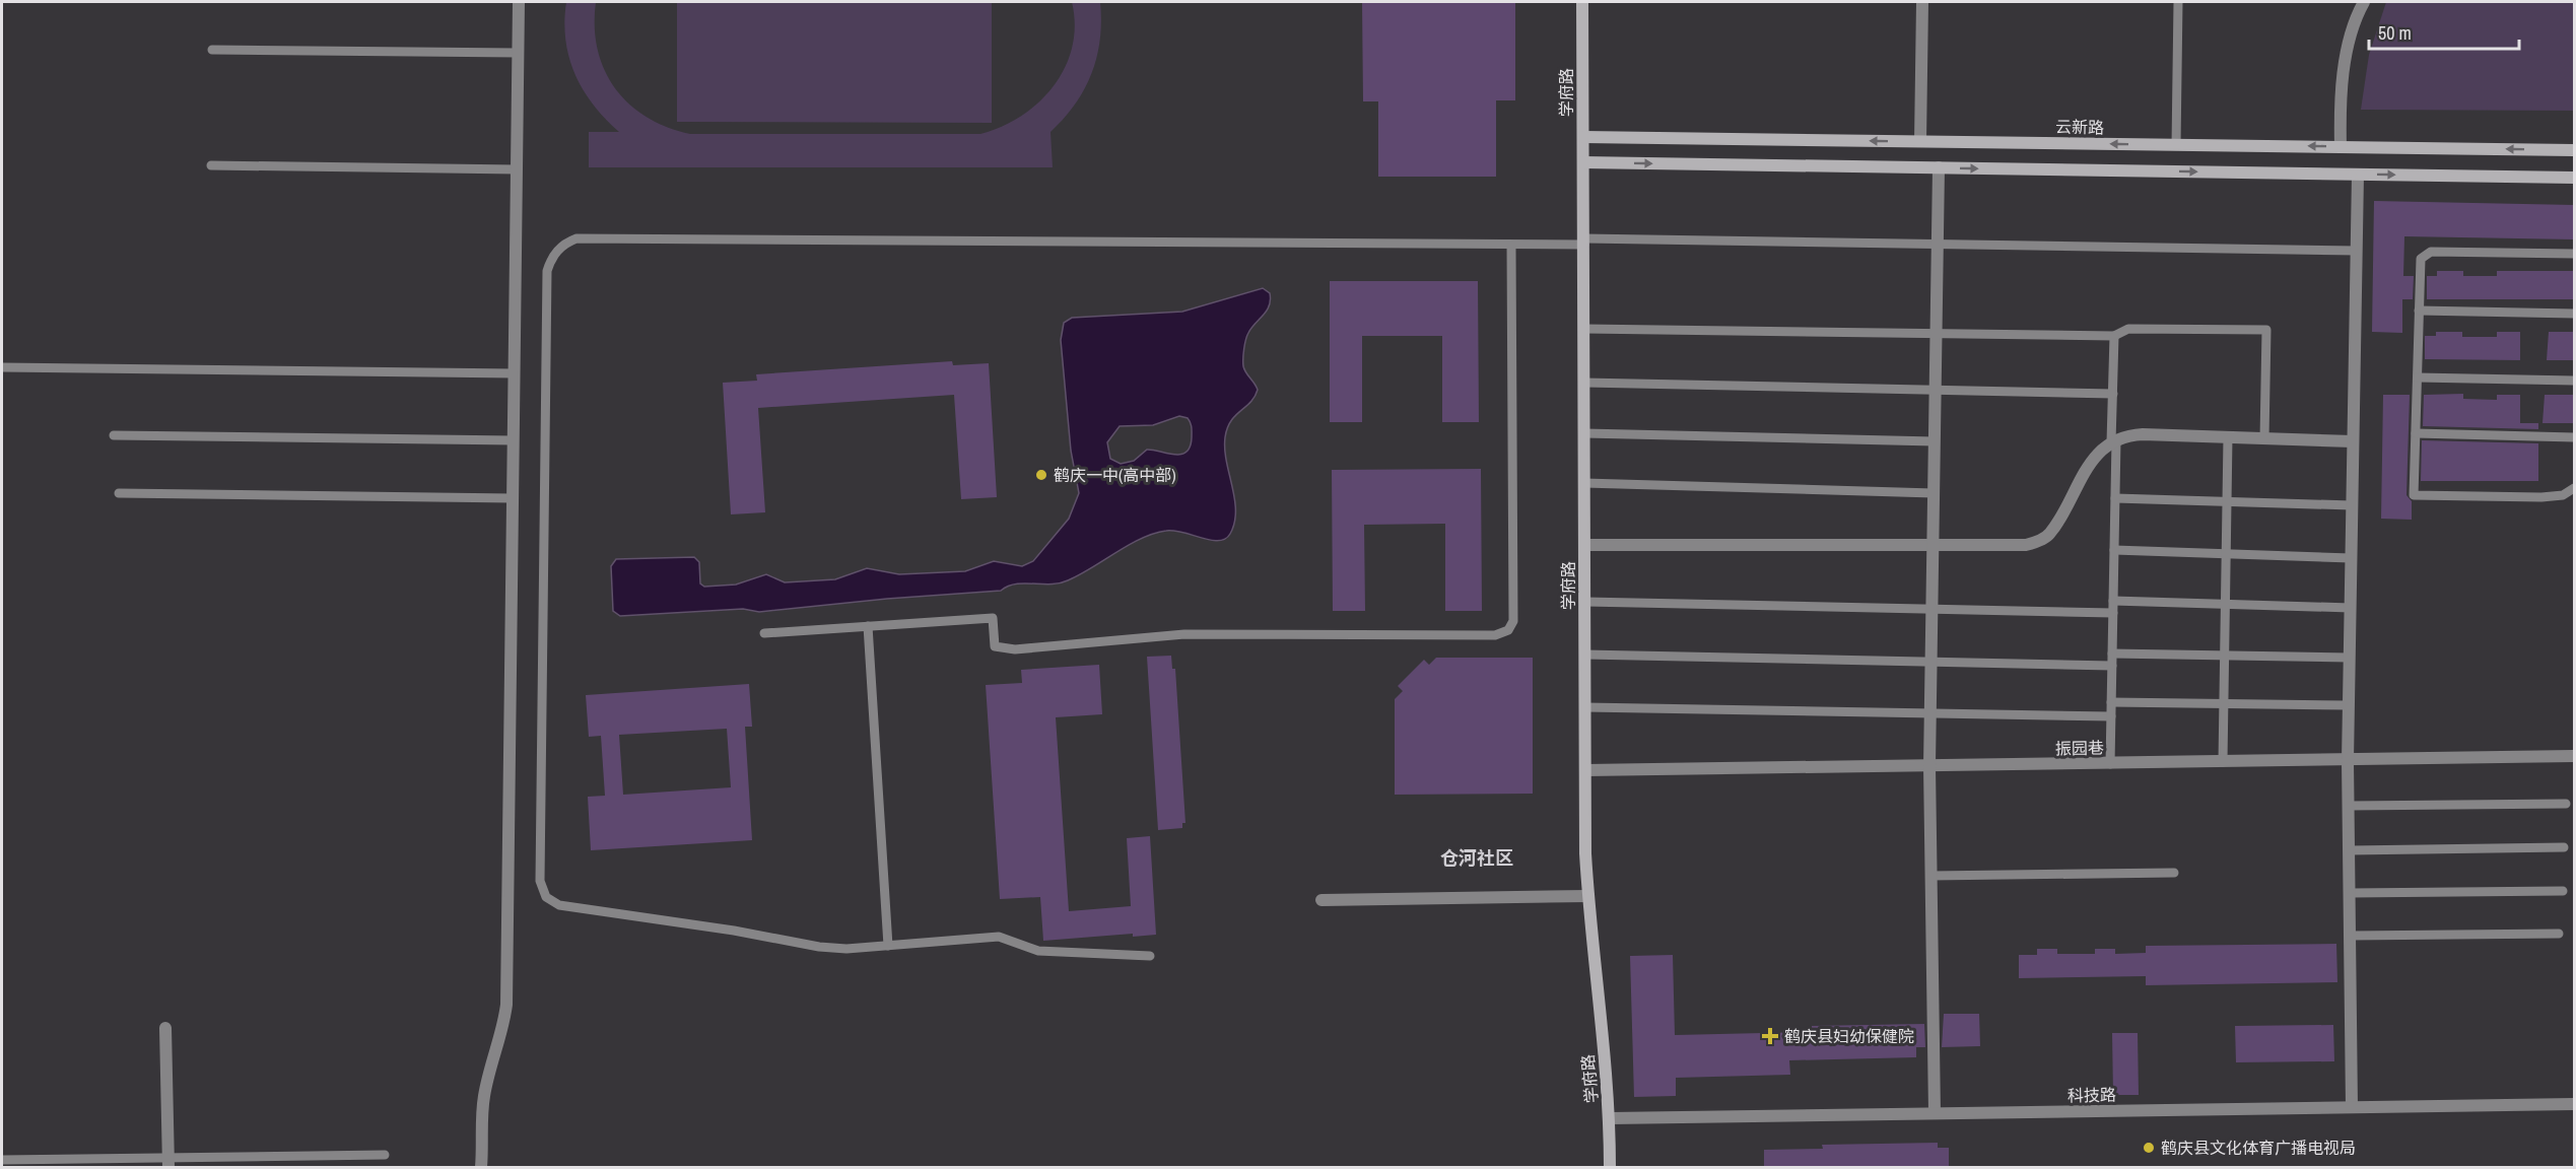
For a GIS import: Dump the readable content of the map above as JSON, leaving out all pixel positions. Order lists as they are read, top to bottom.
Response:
{
  "streets": {
    "street": [
      "学府路",
      "云新路",
      "振园巷",
      "科技路"
    ]
  },
  "crossings": [
    ["学府路", "云新路"],
    ["学府路", "振园巷"],
    ["学府路", "科技路"]
  ],
  "districts": ["仓河社区"],
  "places": {
    "other": ["鹤庆一中(高中部)", "鹤庆县文化体育广播电视局"],
    "health": ["鹤庆县妇幼保健院"]
  },
  "scale_bar": "50 m"
}
